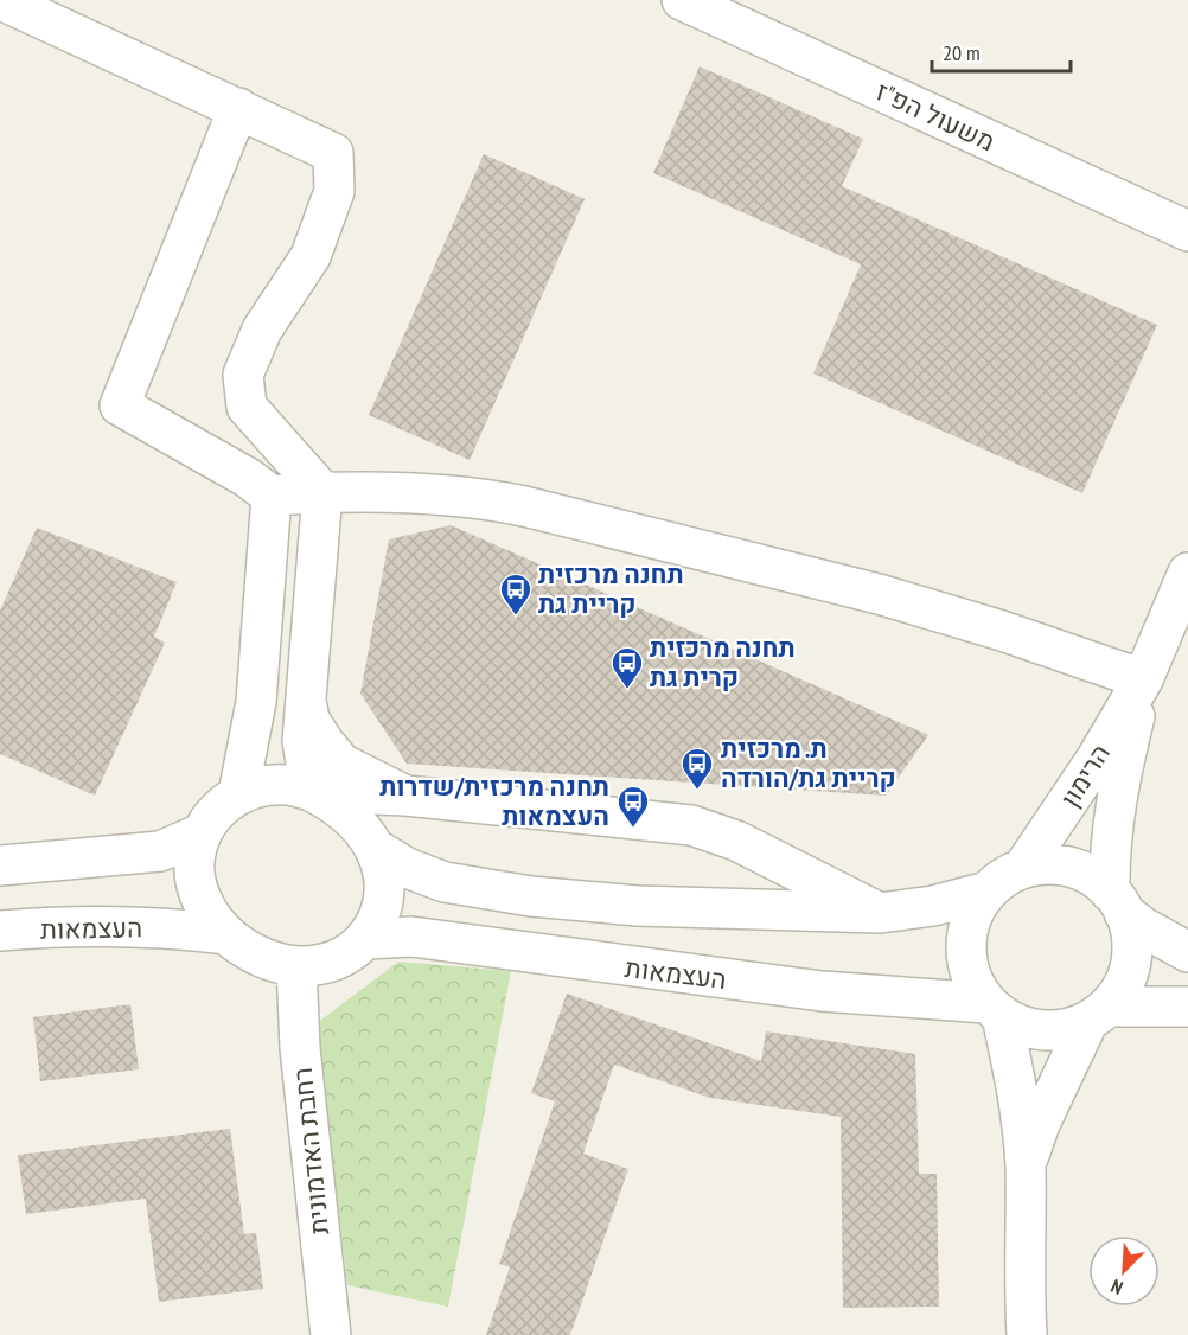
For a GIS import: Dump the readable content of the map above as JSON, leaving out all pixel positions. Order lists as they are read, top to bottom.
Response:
{
  "streets": {
    "street": [
      "משעול הפ\"ז",
      "הרימון",
      "העצמאות",
      "רחבת האדמונית"
    ]
  },
  "crossings": [
    ["הרימון", "העצמאות"],
    ["העצמאות", "רחבת האדמונית"]
  ],
  "places": {
    "bus stop": [
      "תחנה מרכזית קריית גת",
      "תחנה מרכזית קרית גת",
      "ת. מרכזית קריית גת/הורדה",
      "תחנה מרכזית/שדרות העצמאות"
    ]
  },
  "scale_bar": "20 m",
  "north": "bottom left"
}
